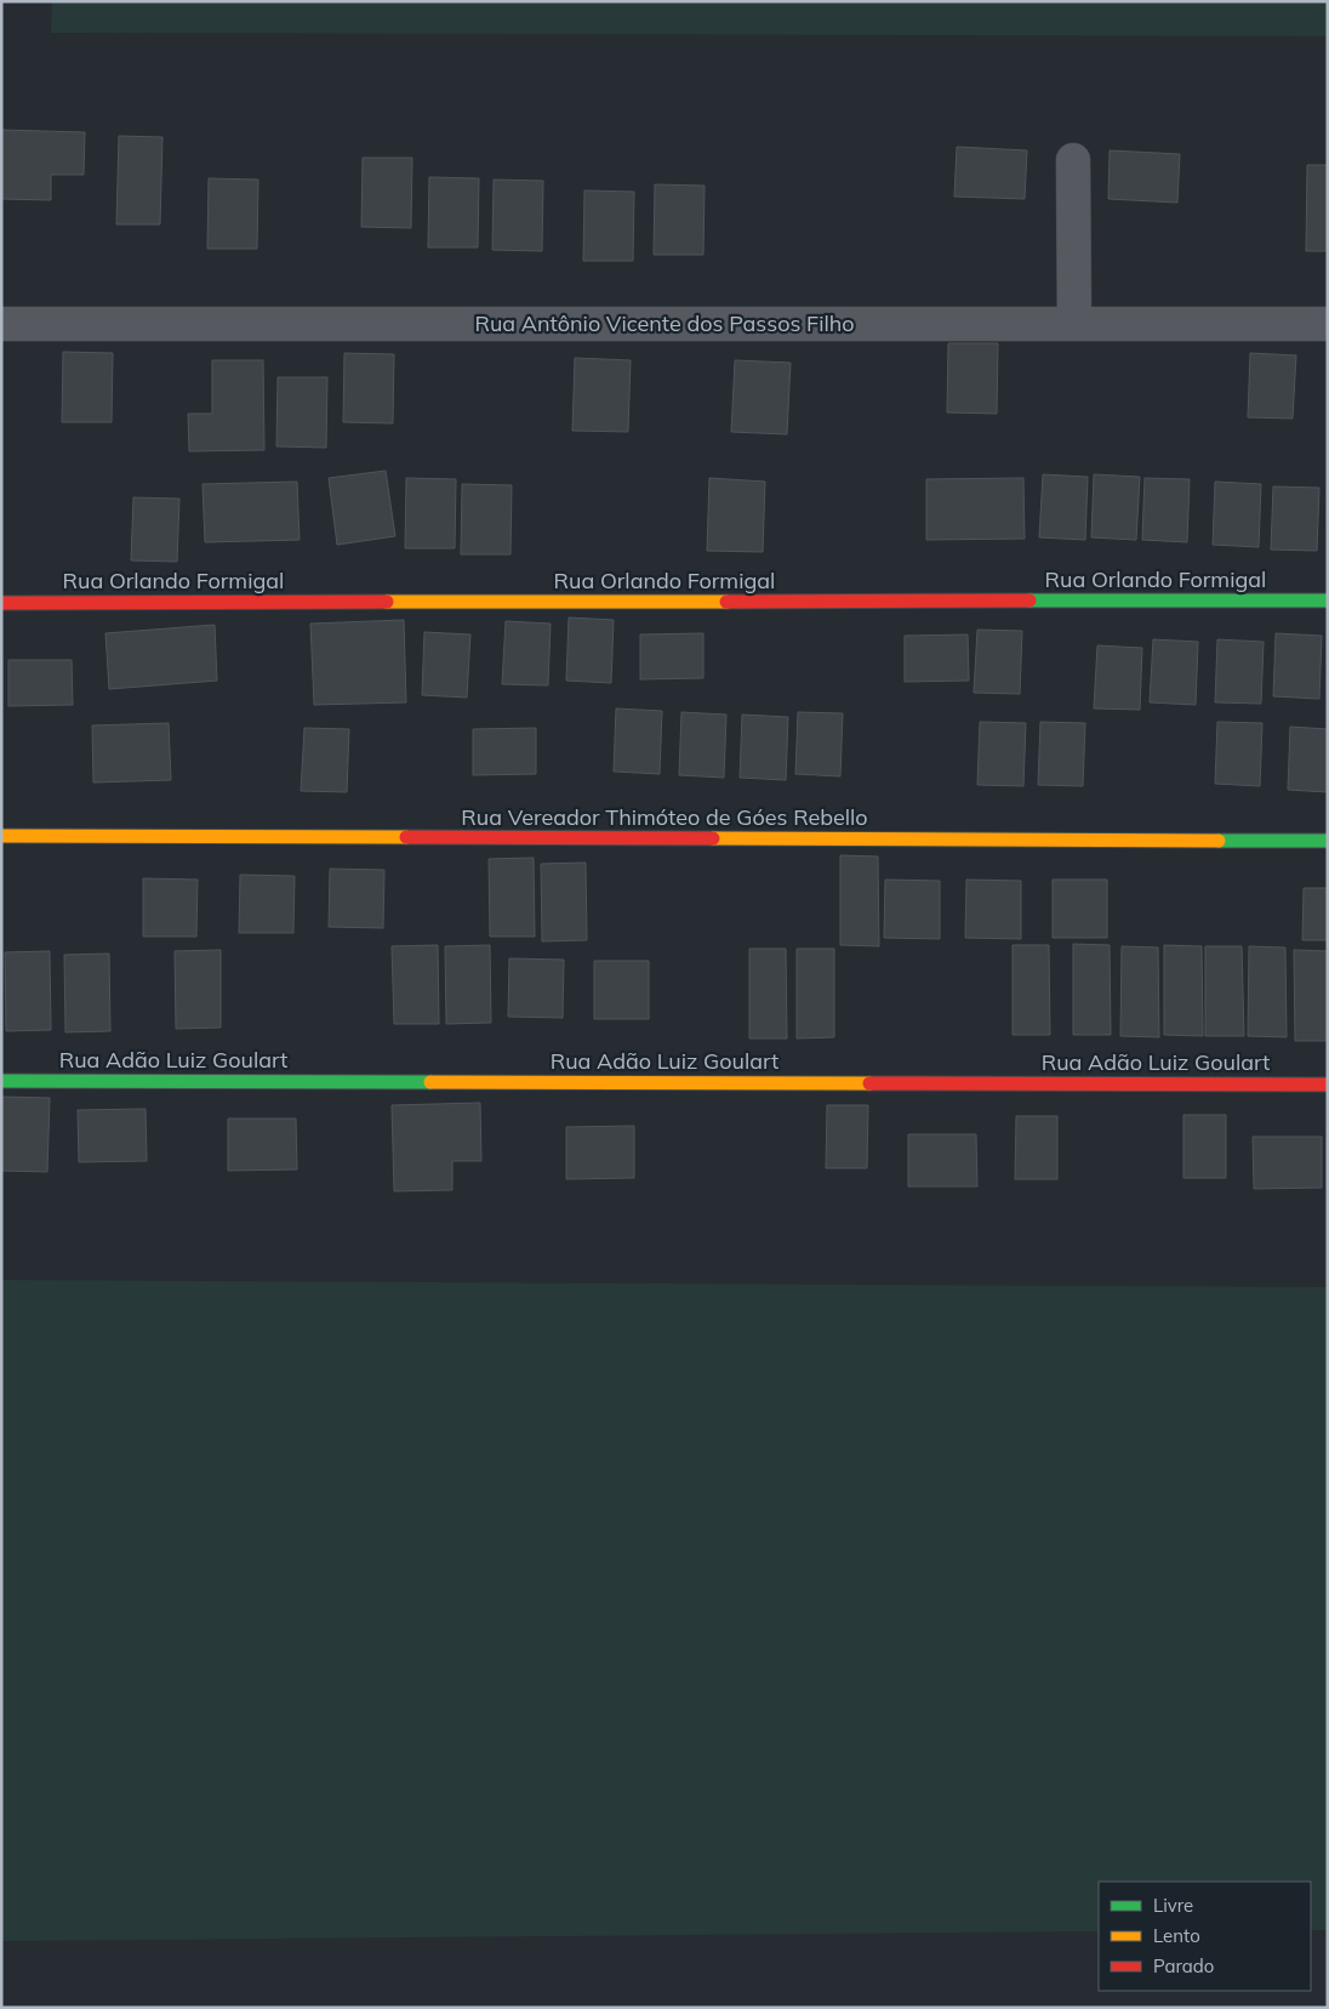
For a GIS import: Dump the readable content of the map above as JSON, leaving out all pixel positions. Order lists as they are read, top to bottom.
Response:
{
  "streets": {
    "street": [
      "Rua Antônio Vicente dos Passos Filho",
      "Rua Orlando Formigal",
      "Rua Vereador Thimóteo de Góes Rebello",
      "Rua Adão Luiz Goulart"
    ]
  },
  "legend": ["Livre", "Lento", "Parado"]
}
